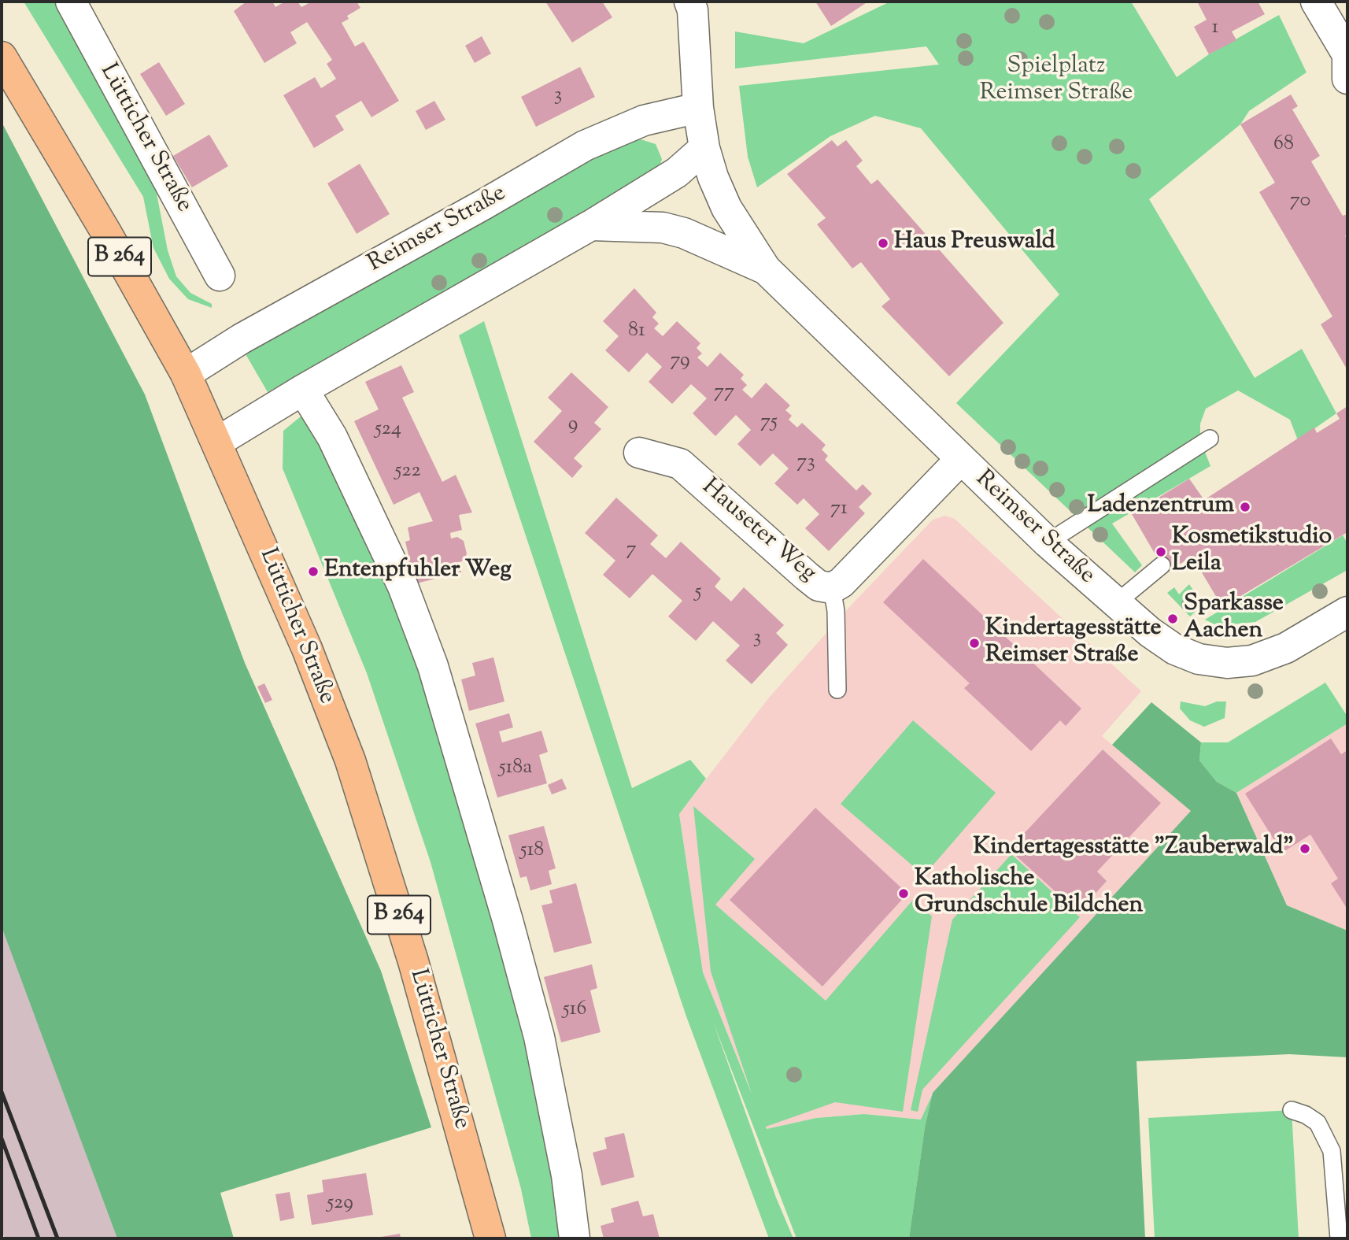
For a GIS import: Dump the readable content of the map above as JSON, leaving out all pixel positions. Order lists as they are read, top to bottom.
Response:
{
  "streets": {
    "main road": ["Lütticher Straße", "B 264"],
    "street": ["Reimser Straße", "Hauseter Weg"]
  },
  "crossings": [
    ["Lütticher Straße", "Reimser Straße"],
    ["Reimser Straße", "Hauseter Weg"]
  ],
  "parks": ["Spielplatz Reimser Straße"],
  "places": [
    "Haus Preuswald",
    "Ladenzentrum",
    "Kosmetikstudio Leila",
    "Entenpfuhler Weg",
    "Sparkasse Aachen",
    "Kindertagesstätte Reimser Straße",
    "Kindertagesstätte \"Zauberwald\"",
    "Katholische Grundschule Bildchen"
  ],
  "house_numbers": [
    "1",
    "3",
    "68",
    "70",
    "81",
    "79",
    "77",
    "75",
    "9",
    "524",
    "73",
    "522",
    "71",
    "7",
    "5",
    "3",
    "518a",
    "518",
    "516",
    "529"
  ]
}
